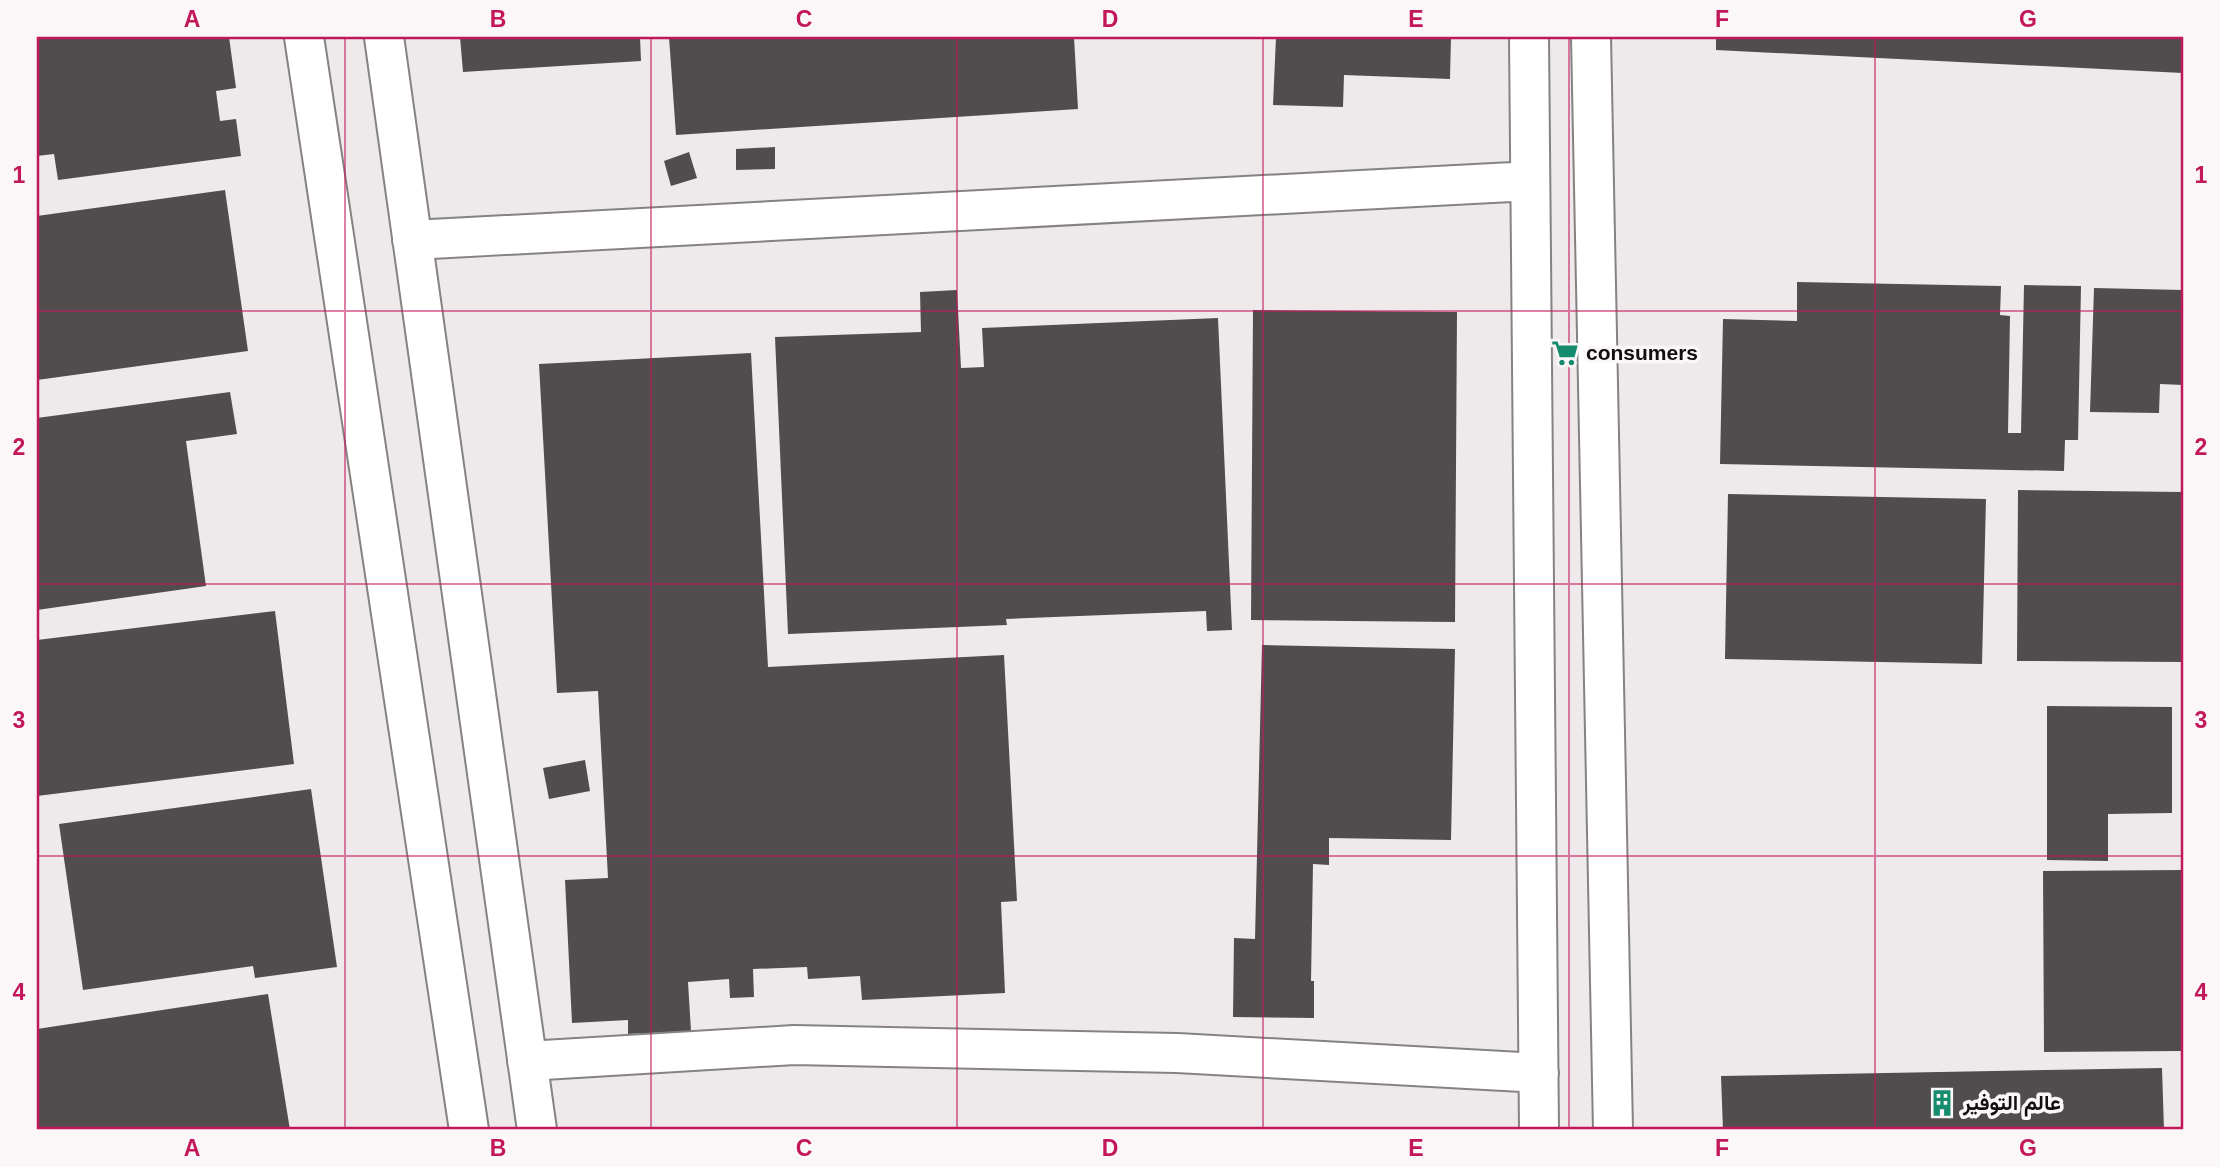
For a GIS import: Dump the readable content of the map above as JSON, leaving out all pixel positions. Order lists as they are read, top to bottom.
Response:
{
  "places": {
    "supermarket": ["consumers"],
    "building": ["عالم التوفير"]
  },
  "grid": {
    "columns": [
      "A",
      "B",
      "C",
      "D",
      "E",
      "F",
      "G"
    ],
    "rows": [
      "1",
      "2",
      "3",
      "4"
    ]
  }
}
